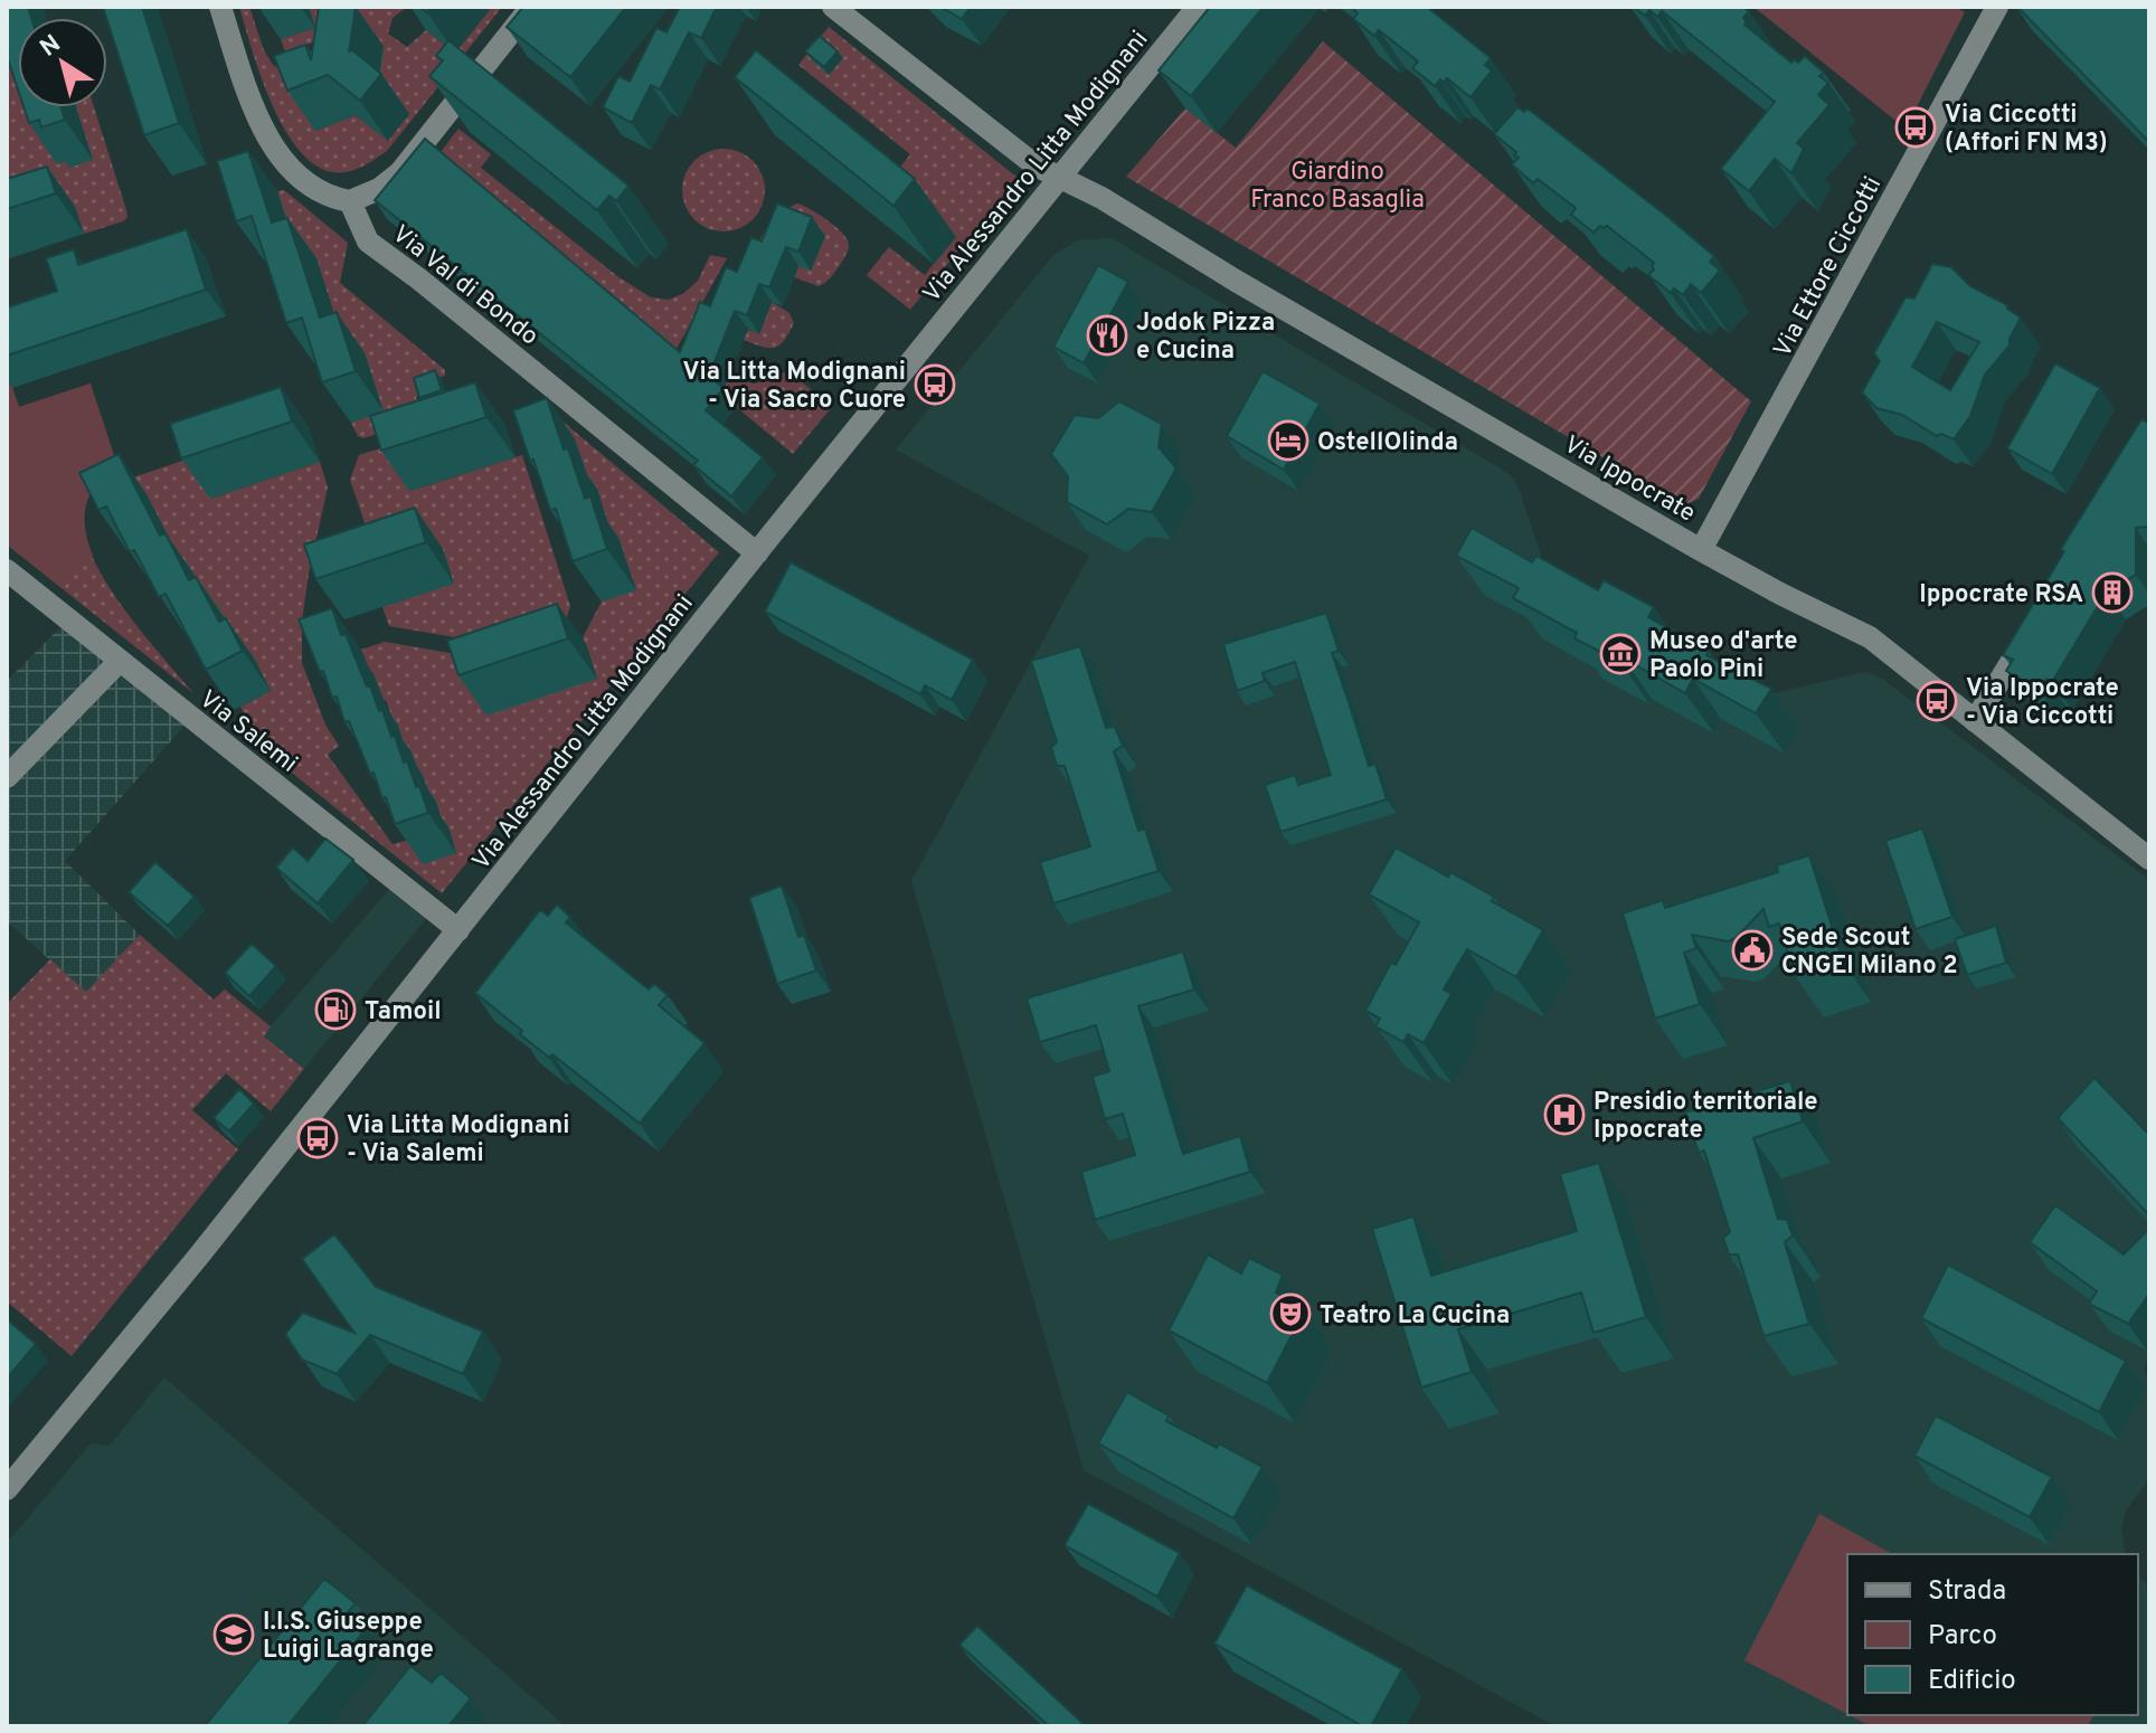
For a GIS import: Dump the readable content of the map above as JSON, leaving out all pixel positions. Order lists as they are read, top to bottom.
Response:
{
  "streets": {
    "street": [
      "Via Alessandro Litta Modignani",
      "Via Ettore Ciccotti",
      "Via Val di Bondo",
      "Via Ippocrate",
      "Via Salemi"
    ]
  },
  "crossings": [
    ["Via Alessandro Litta Modignani", "Via Val di Bondo"],
    ["Via Alessandro Litta Modignani", "Via Ippocrate"],
    ["Via Alessandro Litta Modignani", "Via Salemi"],
    ["Via Ettore Ciccotti", "Via Ippocrate"]
  ],
  "parks": ["Giardino Franco Basaglia"],
  "places": {
    "bus stop": [
      "Via Ciccotti (Affori FN M3)",
      "Via Litta Modignani - Via Sacro Cuore",
      "Via Ippocrate - Via Ciccotti",
      "Via Litta Modignani - Via Salemi"
    ],
    "restaurant": ["Jodok Pizza e Cucina"],
    "hotel": ["OstellOlinda"],
    "building": ["Ippocrate RSA"],
    "museum": ["Museo d'arte Paolo Pini"],
    "public building": ["Sede Scout CNGEI Milano 2"],
    "fuel station": ["Tamoil"],
    "hospital": ["Presidio territoriale Ippocrate"],
    "theatre": ["Teatro La Cucina"],
    "school or university": ["I.I.S. Giuseppe Luigi Lagrange"]
  },
  "legend": ["Strada", "Parco", "Edificio"],
  "north": "top left"
}
